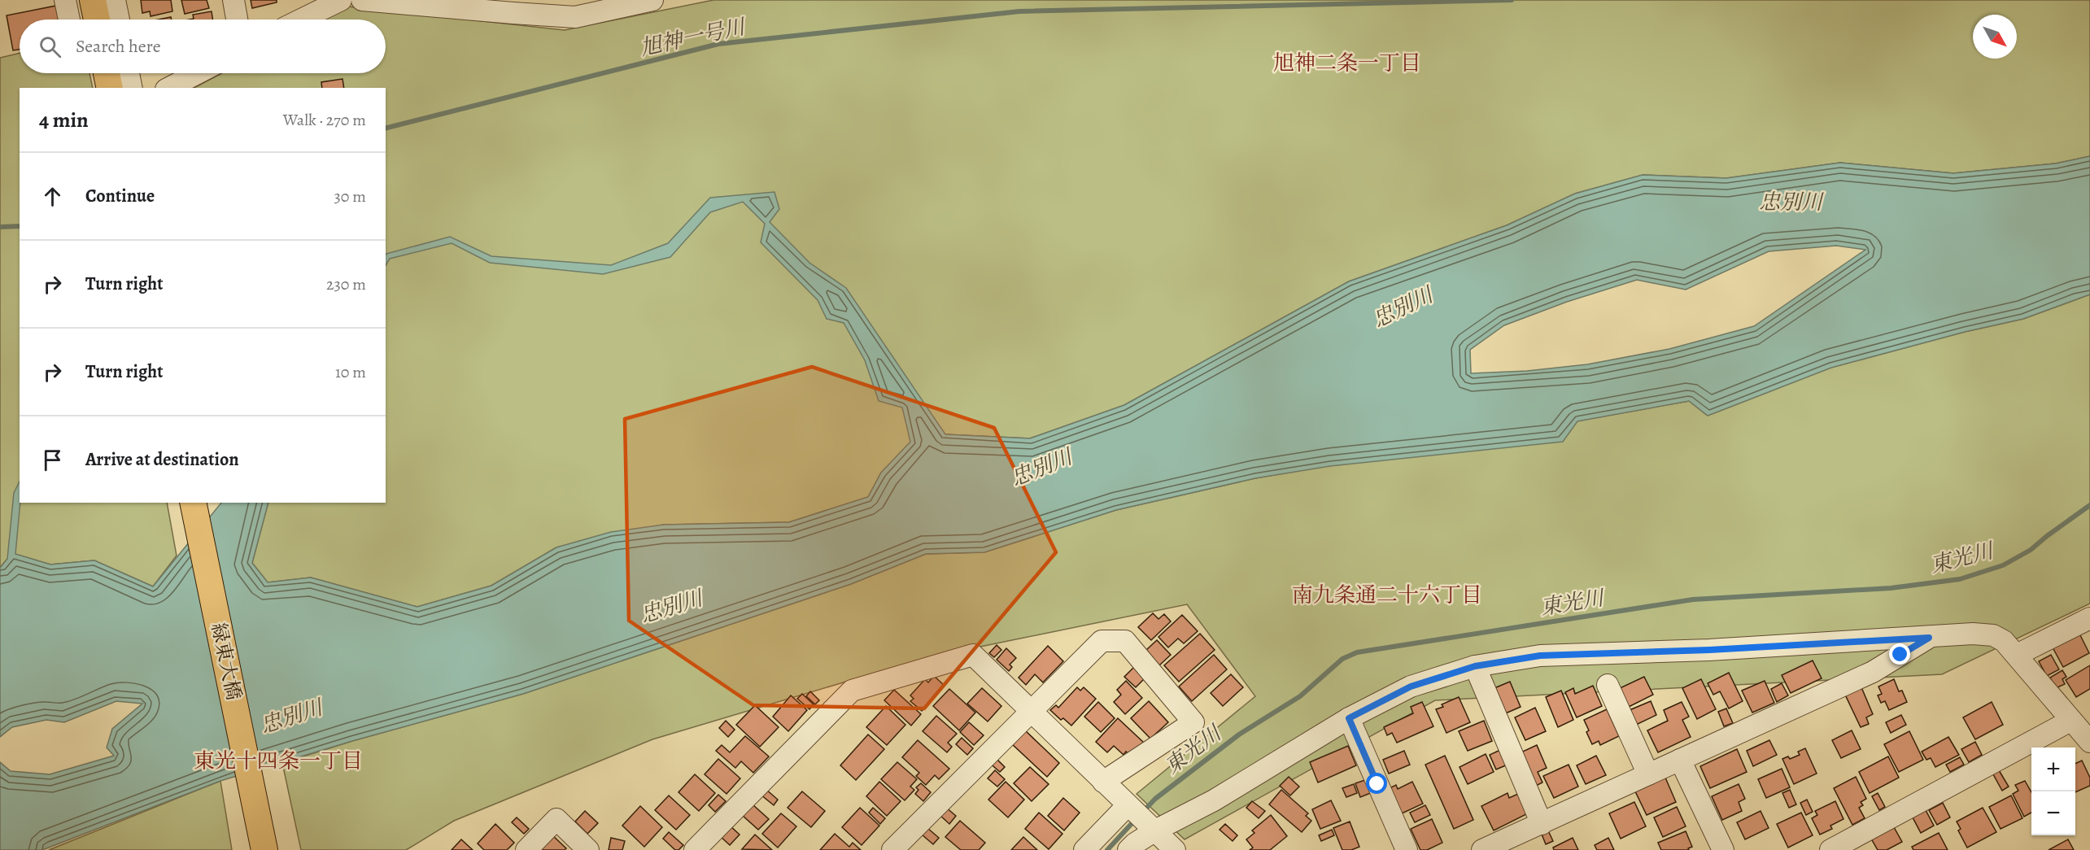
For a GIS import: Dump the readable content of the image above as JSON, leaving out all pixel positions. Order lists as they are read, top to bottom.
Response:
{
  "streets": {
    "main road": ["緑東大橋"]
  },
  "districts": ["旭神二条一丁目", "南九条通二十六丁目", "東光十四条一丁目"],
  "water": ["旭神一号川", "忠別川", "東光川"],
  "north": "bottom right",
  "page": {
    "search": "Search here",
    "heading": ["4 min", "Walk · 270 m"],
    "list": [
      ["Continue", "30 m"],
      ["Turn right", "230 m"],
      ["Turn right", "10 m"],
      "Arrive at destination"
    ],
    "map_buttons": ["+", "−"]
  }
}
